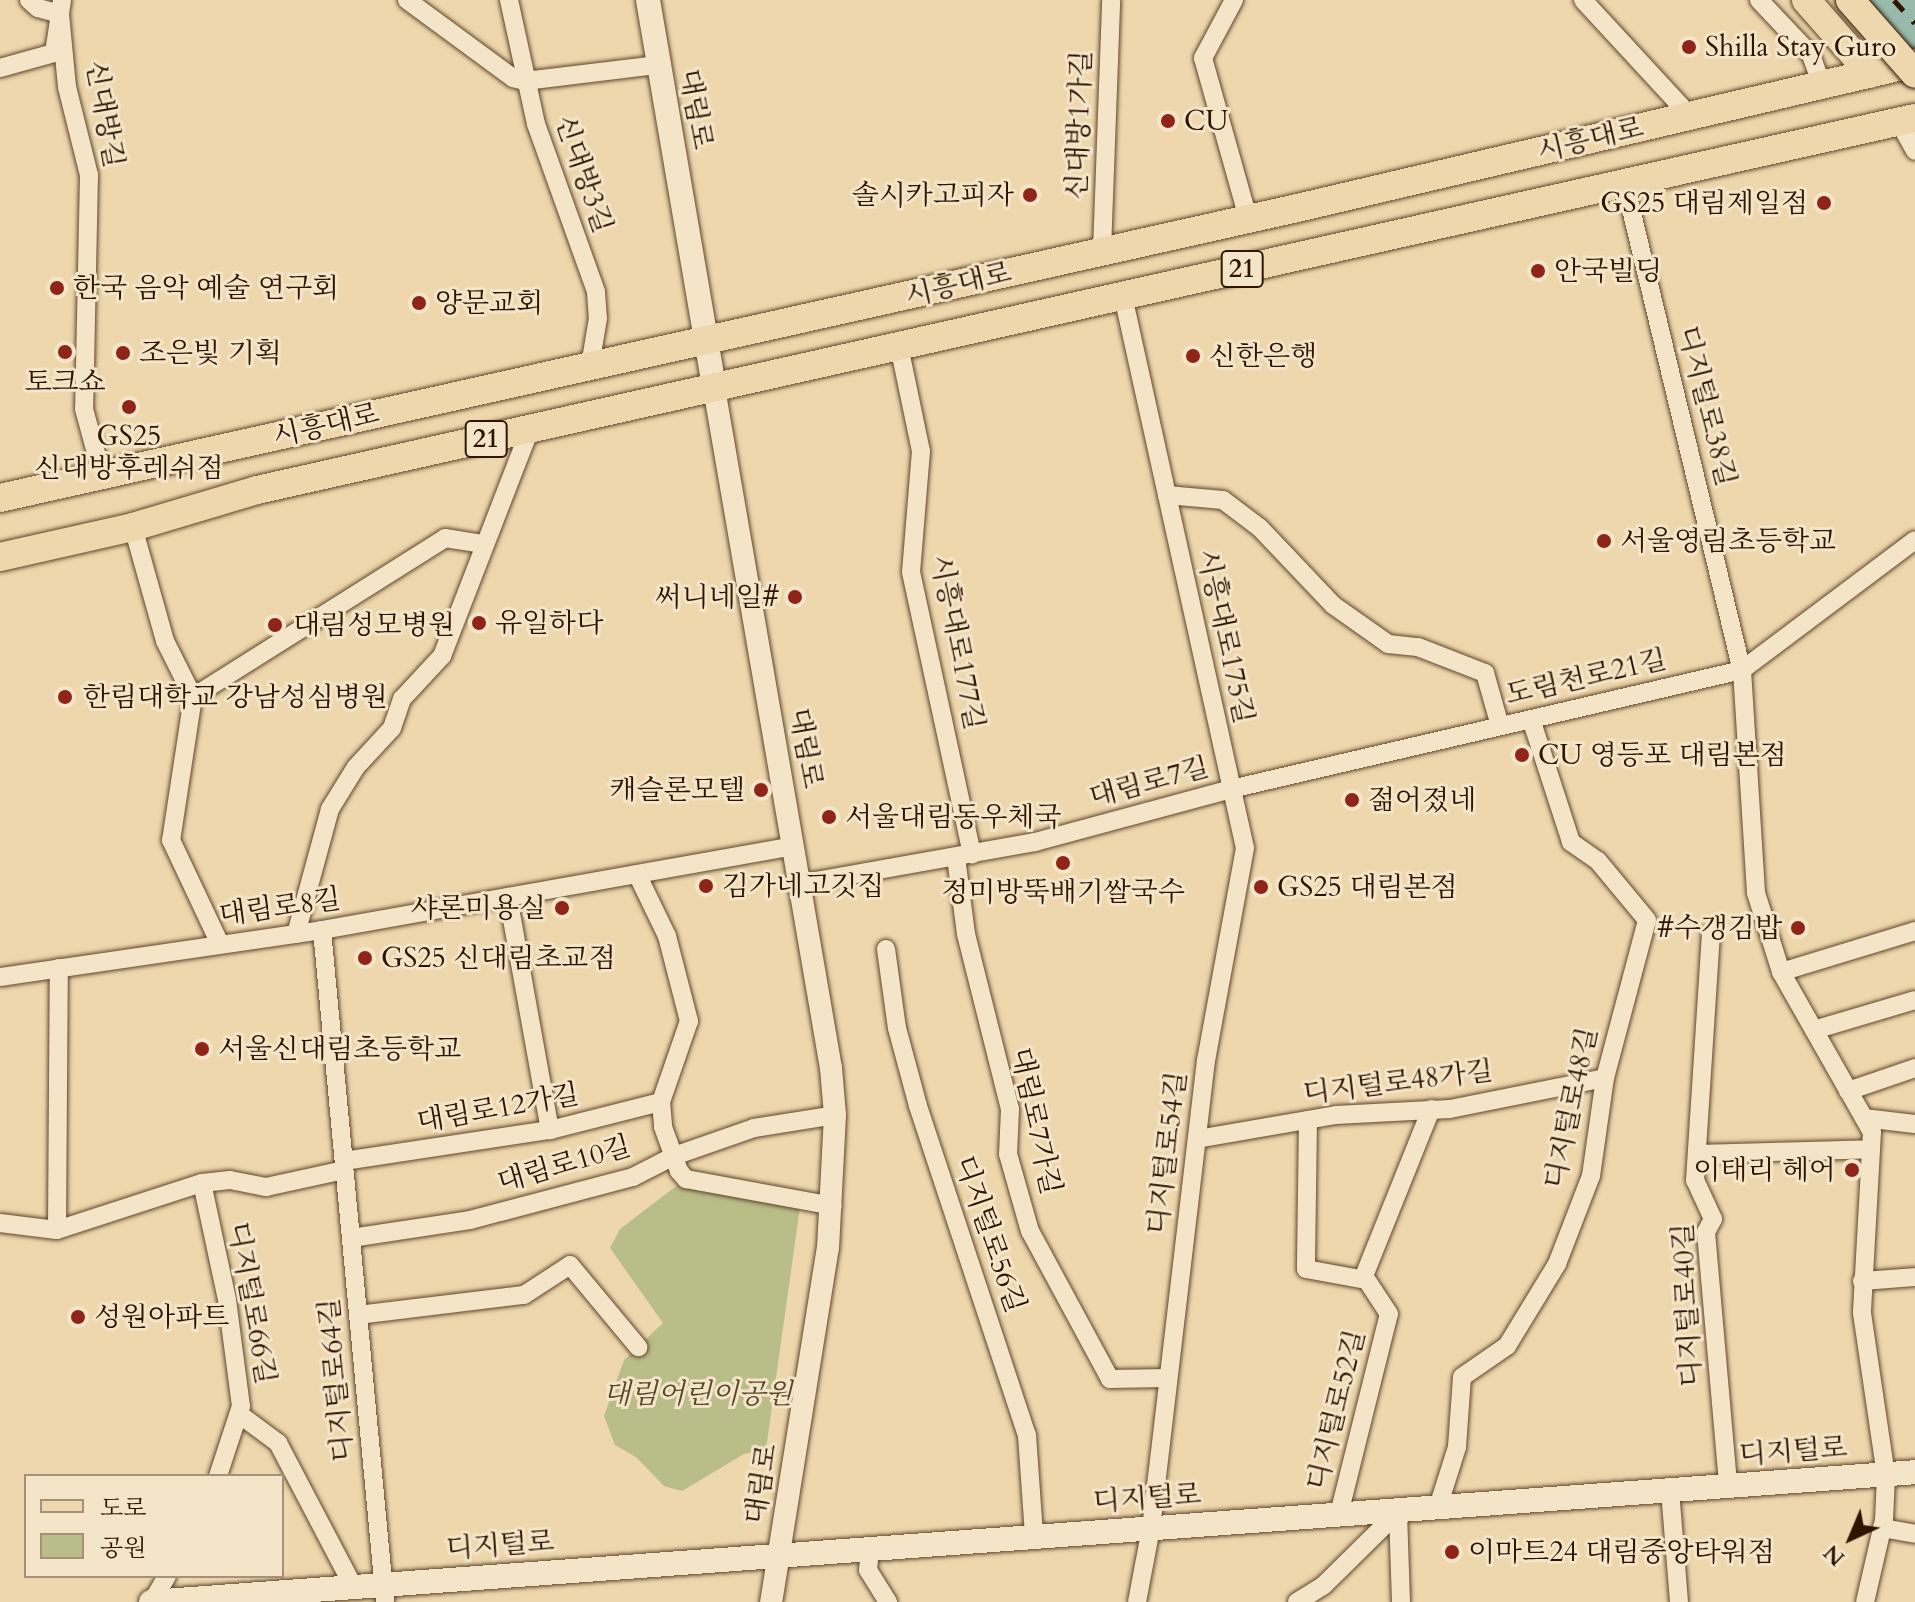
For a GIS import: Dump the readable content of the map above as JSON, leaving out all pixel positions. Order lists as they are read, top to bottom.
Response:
{
  "streets": {
    "main road": [
      "대림로",
      "시흥대로",
      "21",
      "디지털로"
    ],
    "street": [
      "신대방길",
      "신대방1가길",
      "신대방3길",
      "디지털로38길",
      "시흥대로175길",
      "시흥대로177길",
      "도림천로21길",
      "대림로7길",
      "대림로8길",
      "디지털로48가길",
      "대림로12가길",
      "디지털로48길",
      "대림로7가길",
      "디지털로54길",
      "대림로10길",
      "디지털로56길",
      "디지털로66길",
      "디지털로40길",
      "디지털로64길",
      "디지털로52길"
    ]
  },
  "crossings": [
    ["대림로", "시흥대로"],
    ["대림로", "대림로7길"],
    ["대림로", "대림로8길"],
    ["대림로", "대림로10길"],
    ["대림로", "디지털로"],
    ["신대방길", "시흥대로"],
    ["신대방1가길", "시흥대로"],
    ["시흥대로", "신대방3길"],
    ["시흥대로", "디지털로38길"],
    ["시흥대로", "시흥대로175길"],
    ["시흥대로", "시흥대로177길"],
    ["디지털로38길", "도림천로21길"],
    ["디지털로38길", "디지털로"],
    ["시흥대로175길", "도림천로21길"],
    ["시흥대로175길", "대림로7길"],
    ["시흥대로175길", "디지털로54길"],
    ["시흥대로177길", "대림로7길"],
    ["시흥대로177길", "대림로7가길"],
    ["도림천로21길", "대림로7길"],
    ["도림천로21길", "디지털로48길"],
    ["도림천로21길", "디지털로54길"],
    ["대림로7길", "대림로7가길"],
    ["대림로7길", "디지털로54길"],
    ["대림로8길", "디지털로64길"],
    ["디지털로48가길", "디지털로48길"],
    ["디지털로48가길", "디지털로54길"],
    ["대림로12가길", "디지털로64길"],
    ["디지털로48길", "디지털로"],
    ["대림로7가길", "디지털로54길"],
    ["디지털로54길", "디지털로"],
    ["대림로10길", "디지털로64길"],
    ["디지털로56길", "디지털로"],
    ["디지털로40길", "디지털로"],
    ["디지털로64길", "디지털로"],
    ["디지털로52길", "디지털로"]
  ],
  "parks": ["대림어린이공원"],
  "places": [
    "Shilla Stay Guro",
    "CU",
    "솔시카고피자",
    "GS25 대림제일점",
    "안국빌딩",
    "한국 음악 예술 연구회",
    "양문교회",
    "토크쇼",
    "조은빛 기획",
    "신한은행",
    "GS25 신대방후레쉬점",
    "서울영림초등학교",
    "써니네일#",
    "유일하다",
    "대림성모병원",
    "한림대학교 강남성심병원",
    "CU 영등포 대림본점",
    "캐슬론모텔",
    "젊어졌네",
    "서울대림동우체국",
    "정미방뚝배기쌀국수",
    "김가네고깃집",
    "GS25 대림본점",
    "샤론미용실",
    "#수갱김밥",
    "GS25 신대림초교점",
    "서울신대림초등학교",
    "이태리 헤어",
    "성원아파트",
    "이마트24 대림중앙타워점"
  ],
  "legend": ["도로", "공원"],
  "north": "bottom left"
}
